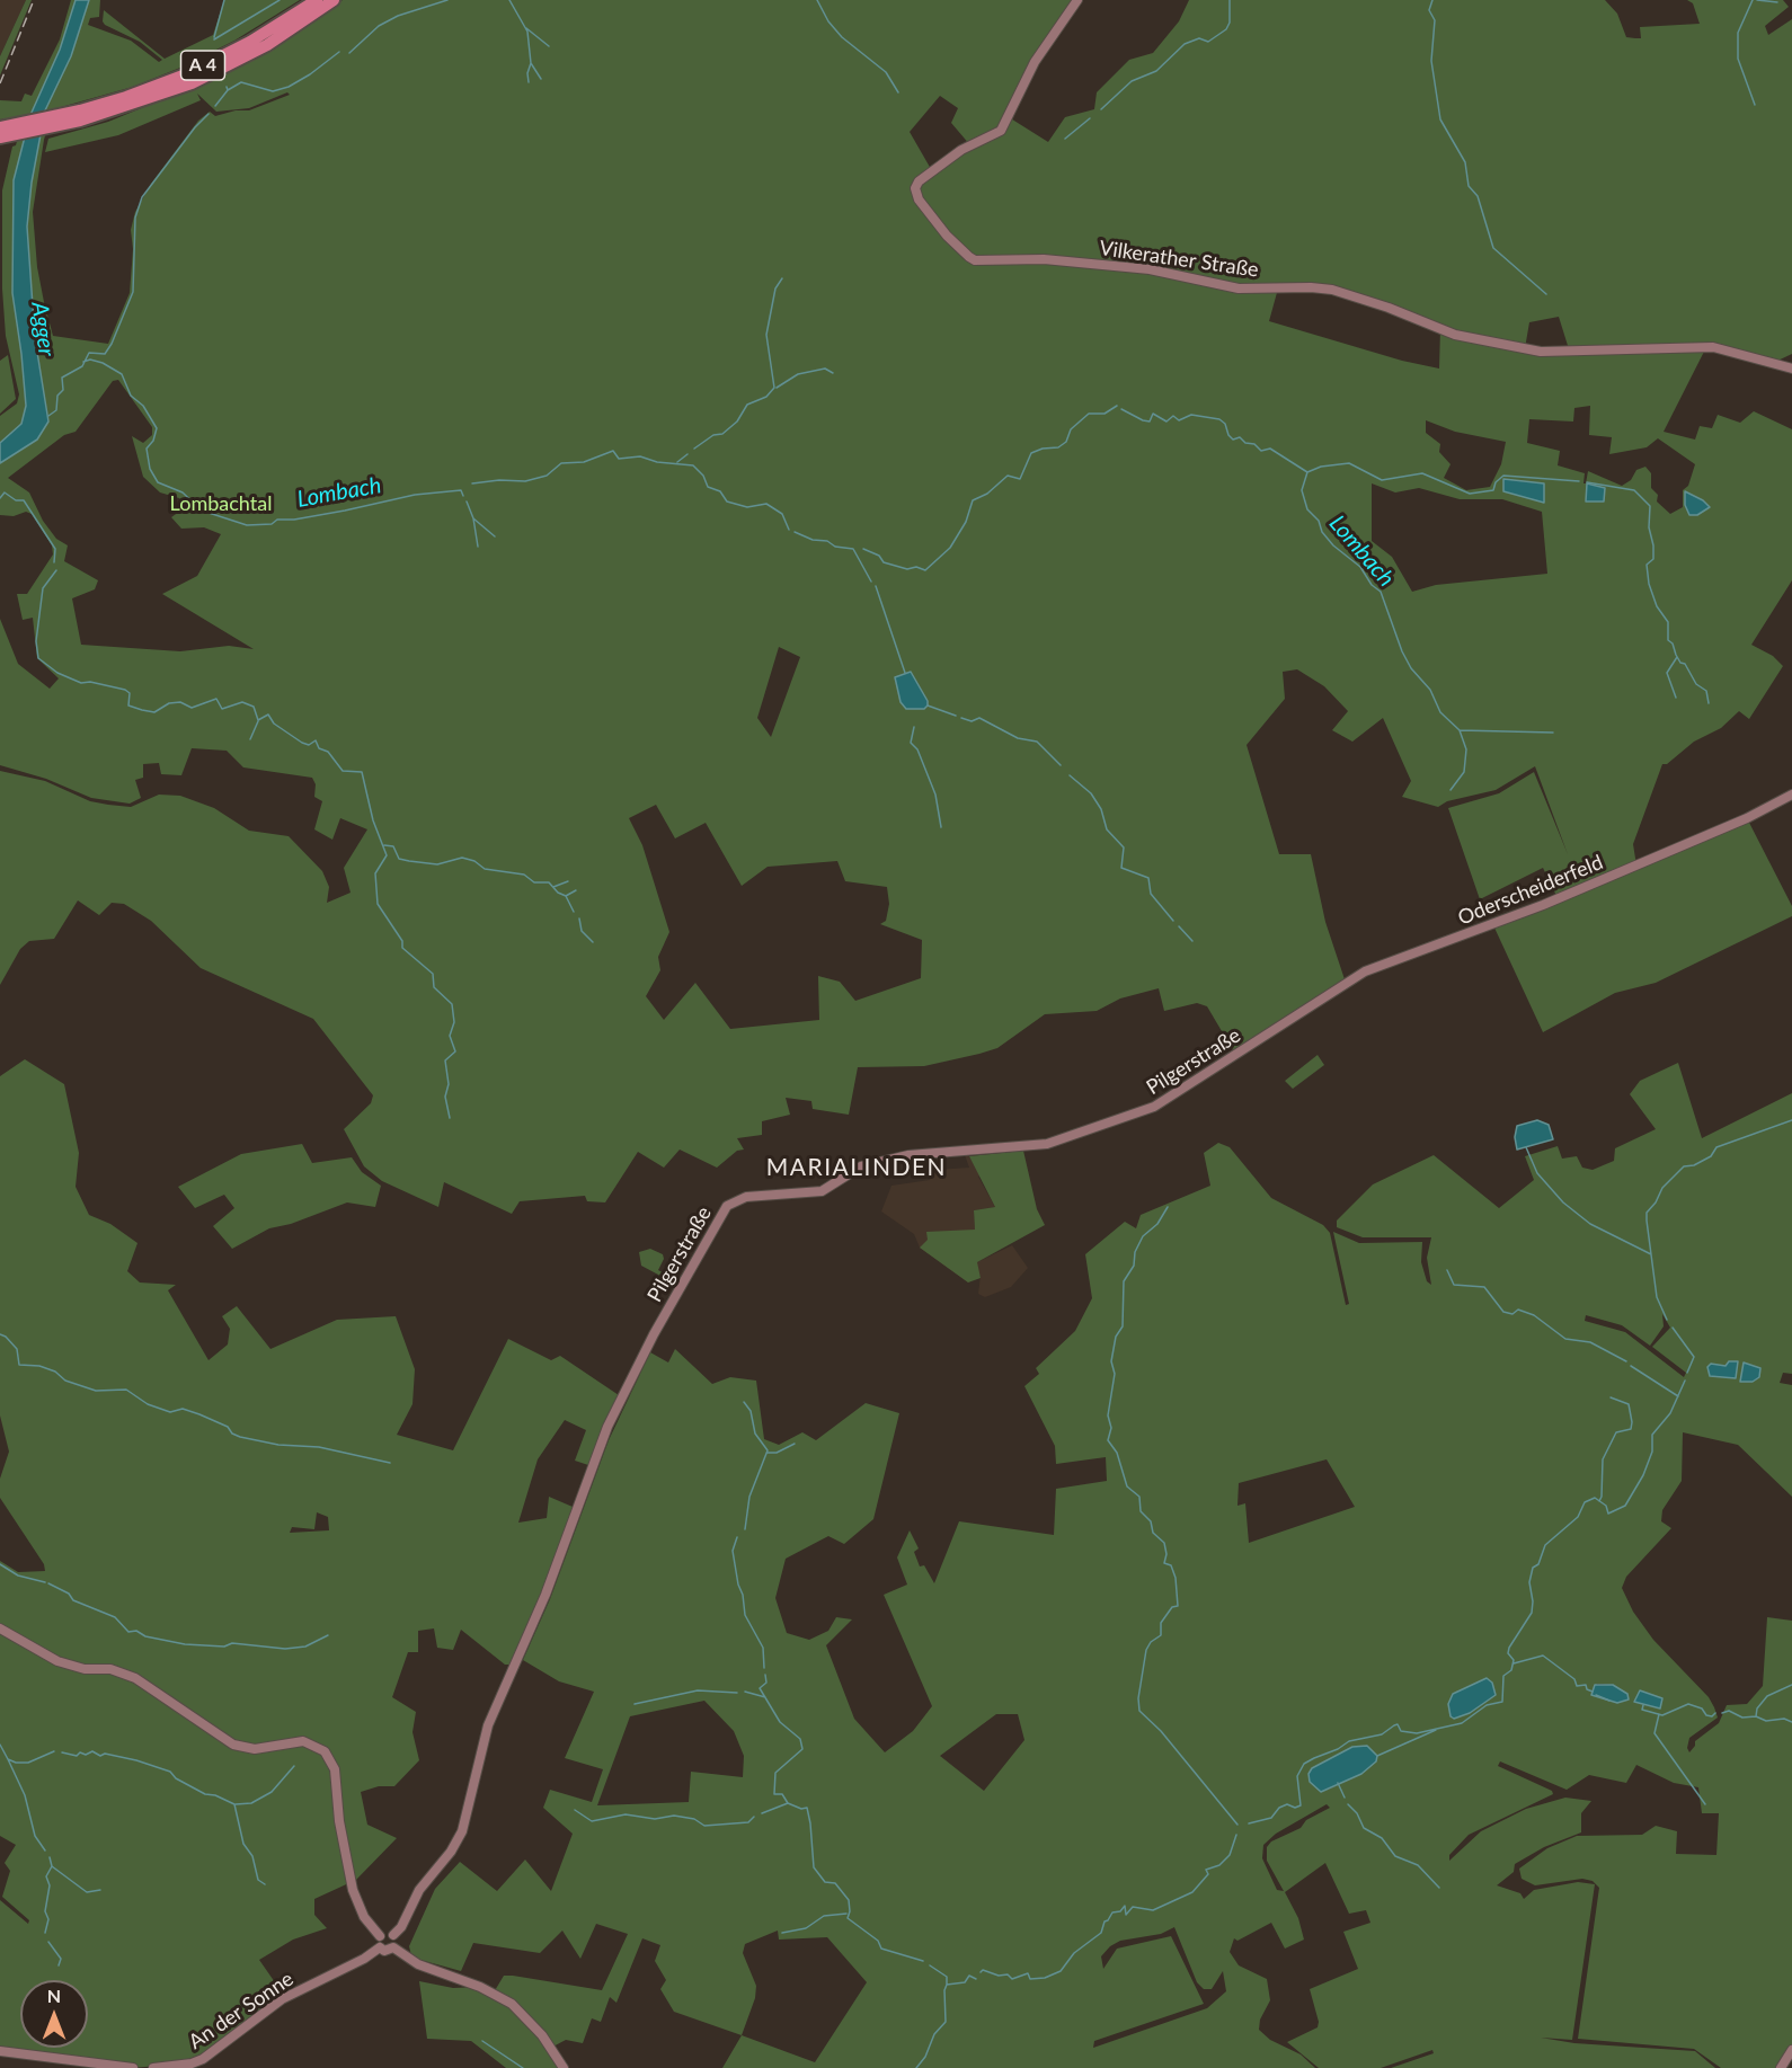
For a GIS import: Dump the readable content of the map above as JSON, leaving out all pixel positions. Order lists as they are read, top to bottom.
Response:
{
  "streets": {
    "highway": ["A 4"],
    "main road": [
      "Vilkerather Straße",
      "Oderscheiderfeld",
      "Pilgerstraße",
      "An der Sonne"
    ]
  },
  "crossings": [
    ["Oderscheiderfeld", "Pilgerstraße"],
    ["Pilgerstraße", "An der Sonne"]
  ],
  "districts": ["MARIALINDEN"],
  "water": ["Agger", "Lombach"],
  "parks": ["Lombachtal"],
  "north": "top"
}
